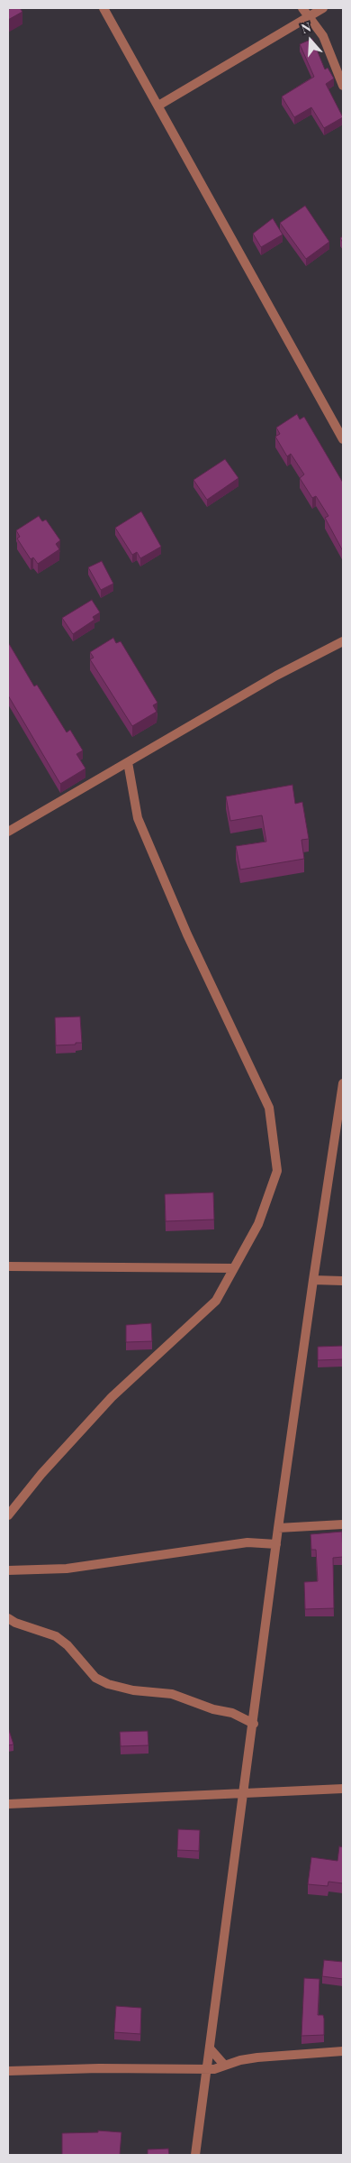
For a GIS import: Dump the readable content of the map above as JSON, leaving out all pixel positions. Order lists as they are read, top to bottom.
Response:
{
  "north": "top"
}
